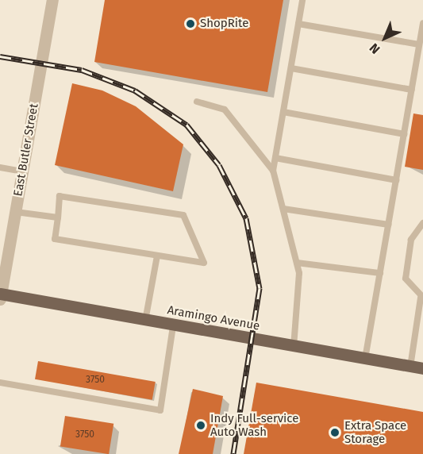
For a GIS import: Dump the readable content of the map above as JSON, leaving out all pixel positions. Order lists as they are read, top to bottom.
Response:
{
  "streets": {
    "main road": ["Aramingo Avenue"],
    "street": ["East Butler Street"]
  },
  "crossings": [
    ["East Butler Street", "Aramingo Avenue"]
  ],
  "places": ["ShopRite", "Indy Full-service Auto Wash", "Extra Space Storage"],
  "house_numbers": ["3750", "3750"],
  "north": "bottom left"
}
